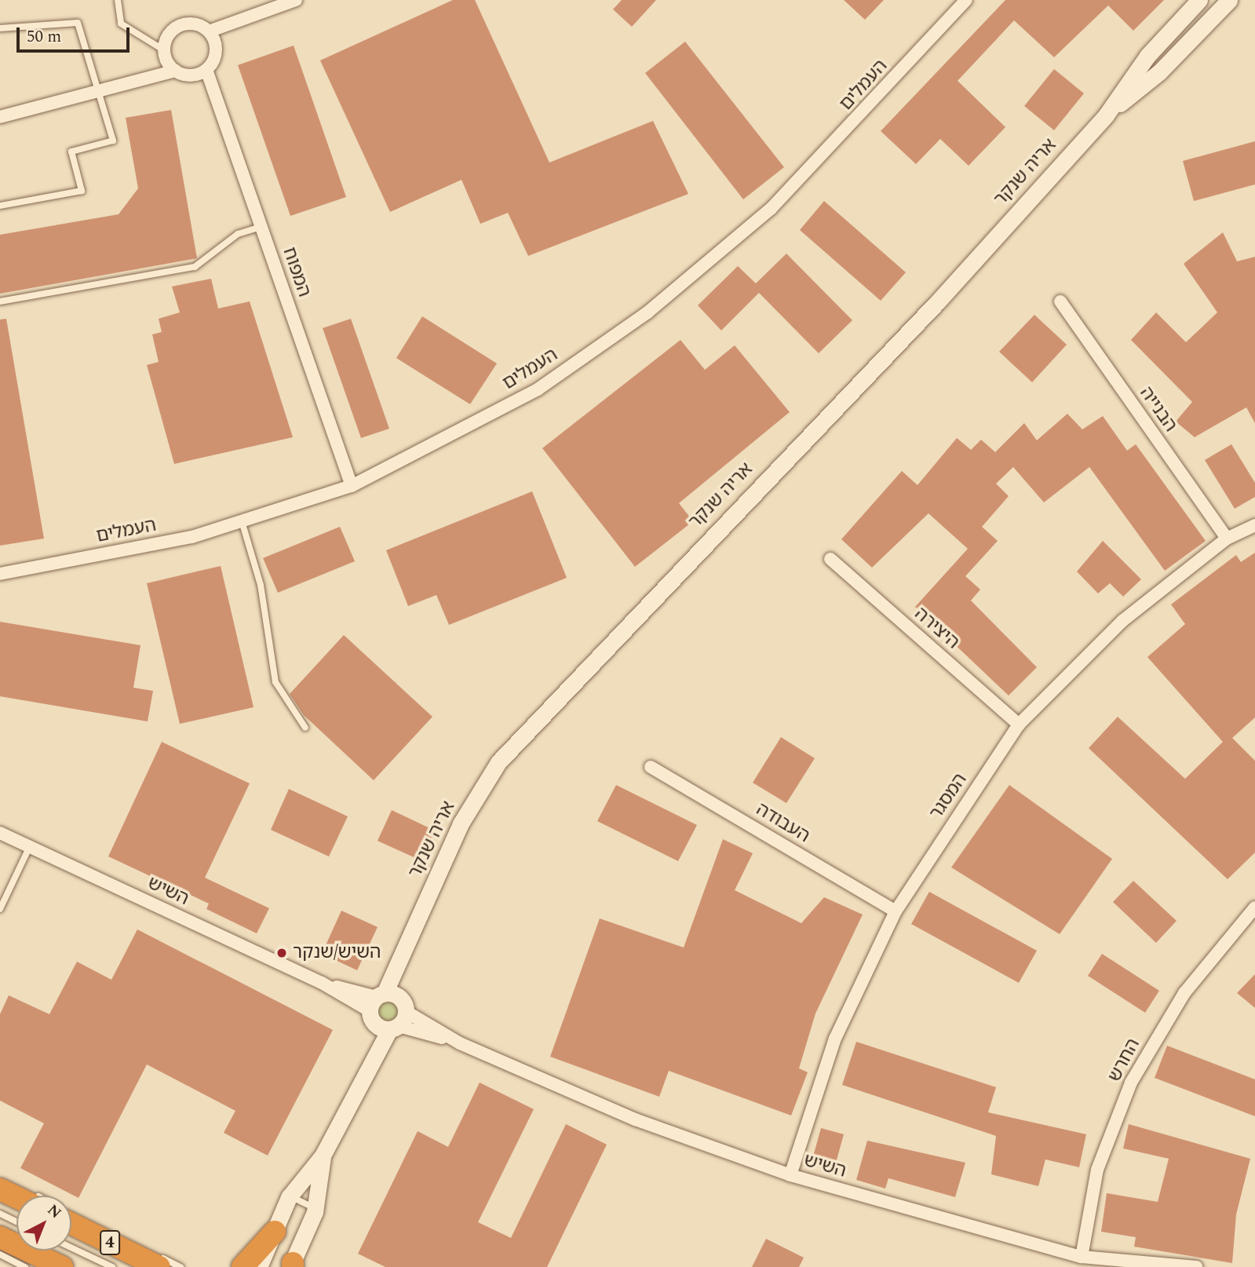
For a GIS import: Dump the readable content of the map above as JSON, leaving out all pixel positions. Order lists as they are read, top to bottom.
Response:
{
  "streets": {
    "highway": ["4"],
    "street": [
      "העמלים",
      "אריה שנקר",
      "המפוח",
      "הבנייה",
      "היצירה",
      "המסגר",
      "העבודה",
      "השיש",
      "החרש"
    ]
  },
  "crossings": [
    ["העמלים", "המפוח"],
    ["אריה שנקר", "השיש"],
    ["הבנייה", "המסגר"],
    ["היצירה", "המסגר"],
    ["המסגר", "העבודה"],
    ["המסגר", "השיש"],
    ["השיש", "החרש"]
  ],
  "places": ["השיש/שנקר"],
  "scale_bar": "50 m",
  "north": "top right"
}
